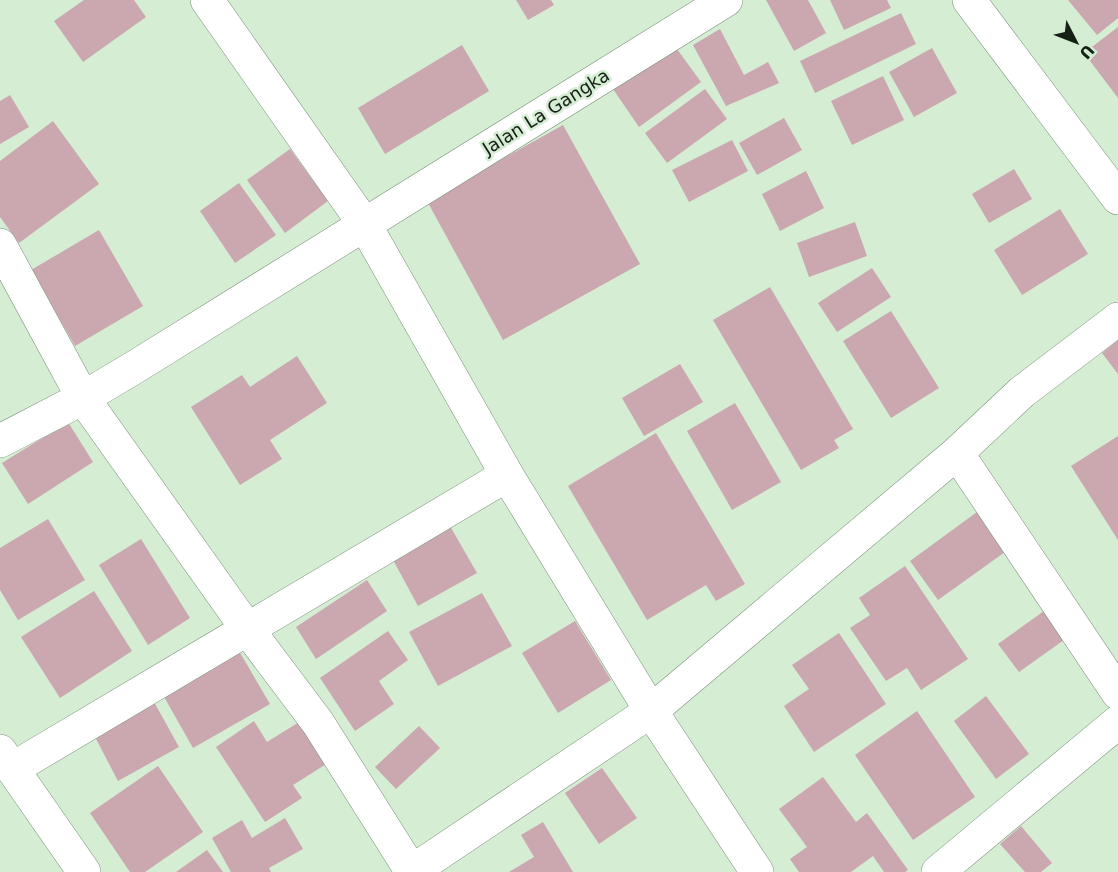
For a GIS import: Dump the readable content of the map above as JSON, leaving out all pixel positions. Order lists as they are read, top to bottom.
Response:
{
  "streets": {
    "street": ["Jalan La Gangka"]
  },
  "north": "bottom right"
}
